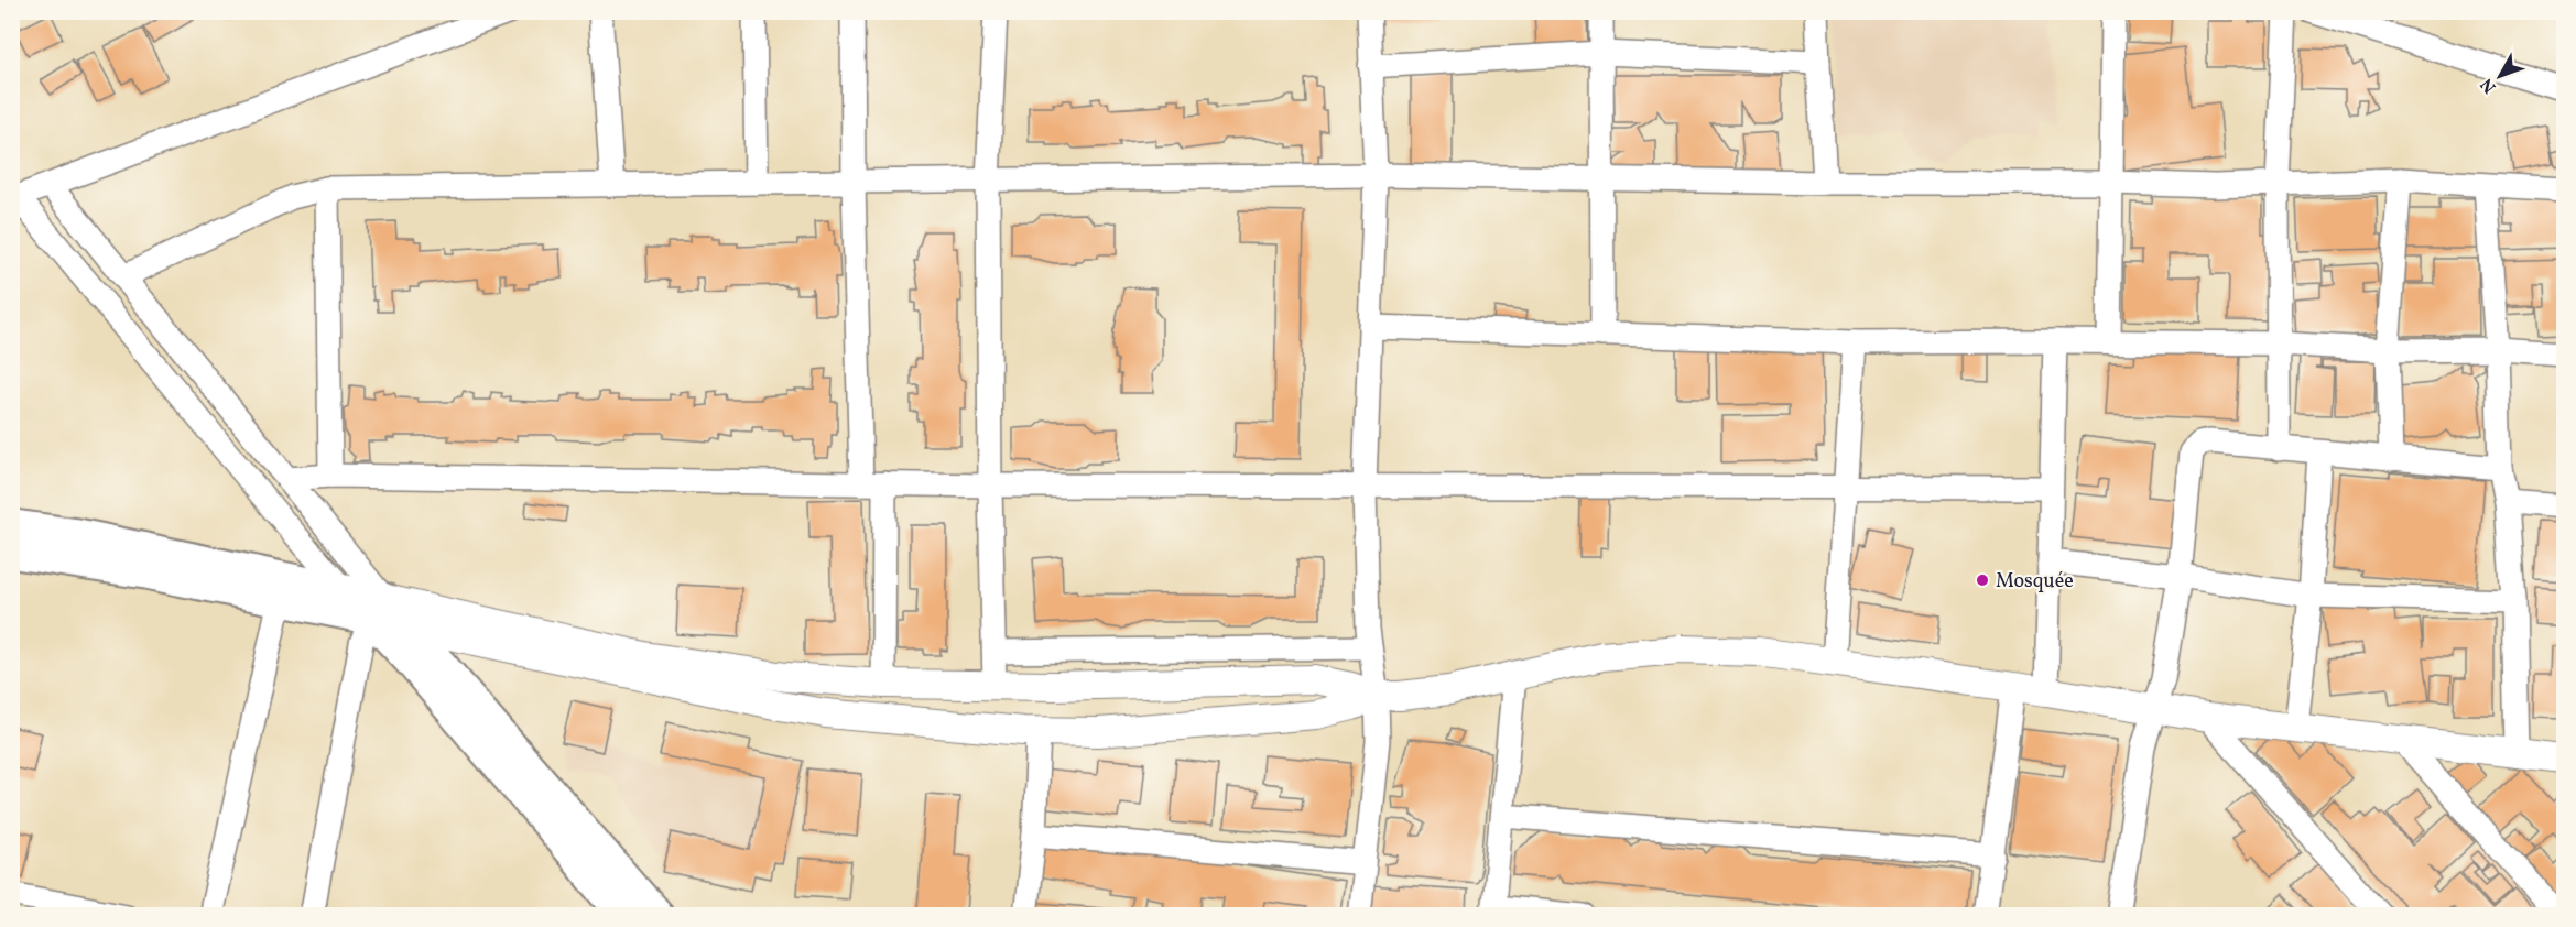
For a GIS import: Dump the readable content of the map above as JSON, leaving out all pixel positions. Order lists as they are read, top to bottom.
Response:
{
  "places": ["Mosquée"],
  "north": "bottom left"
}
